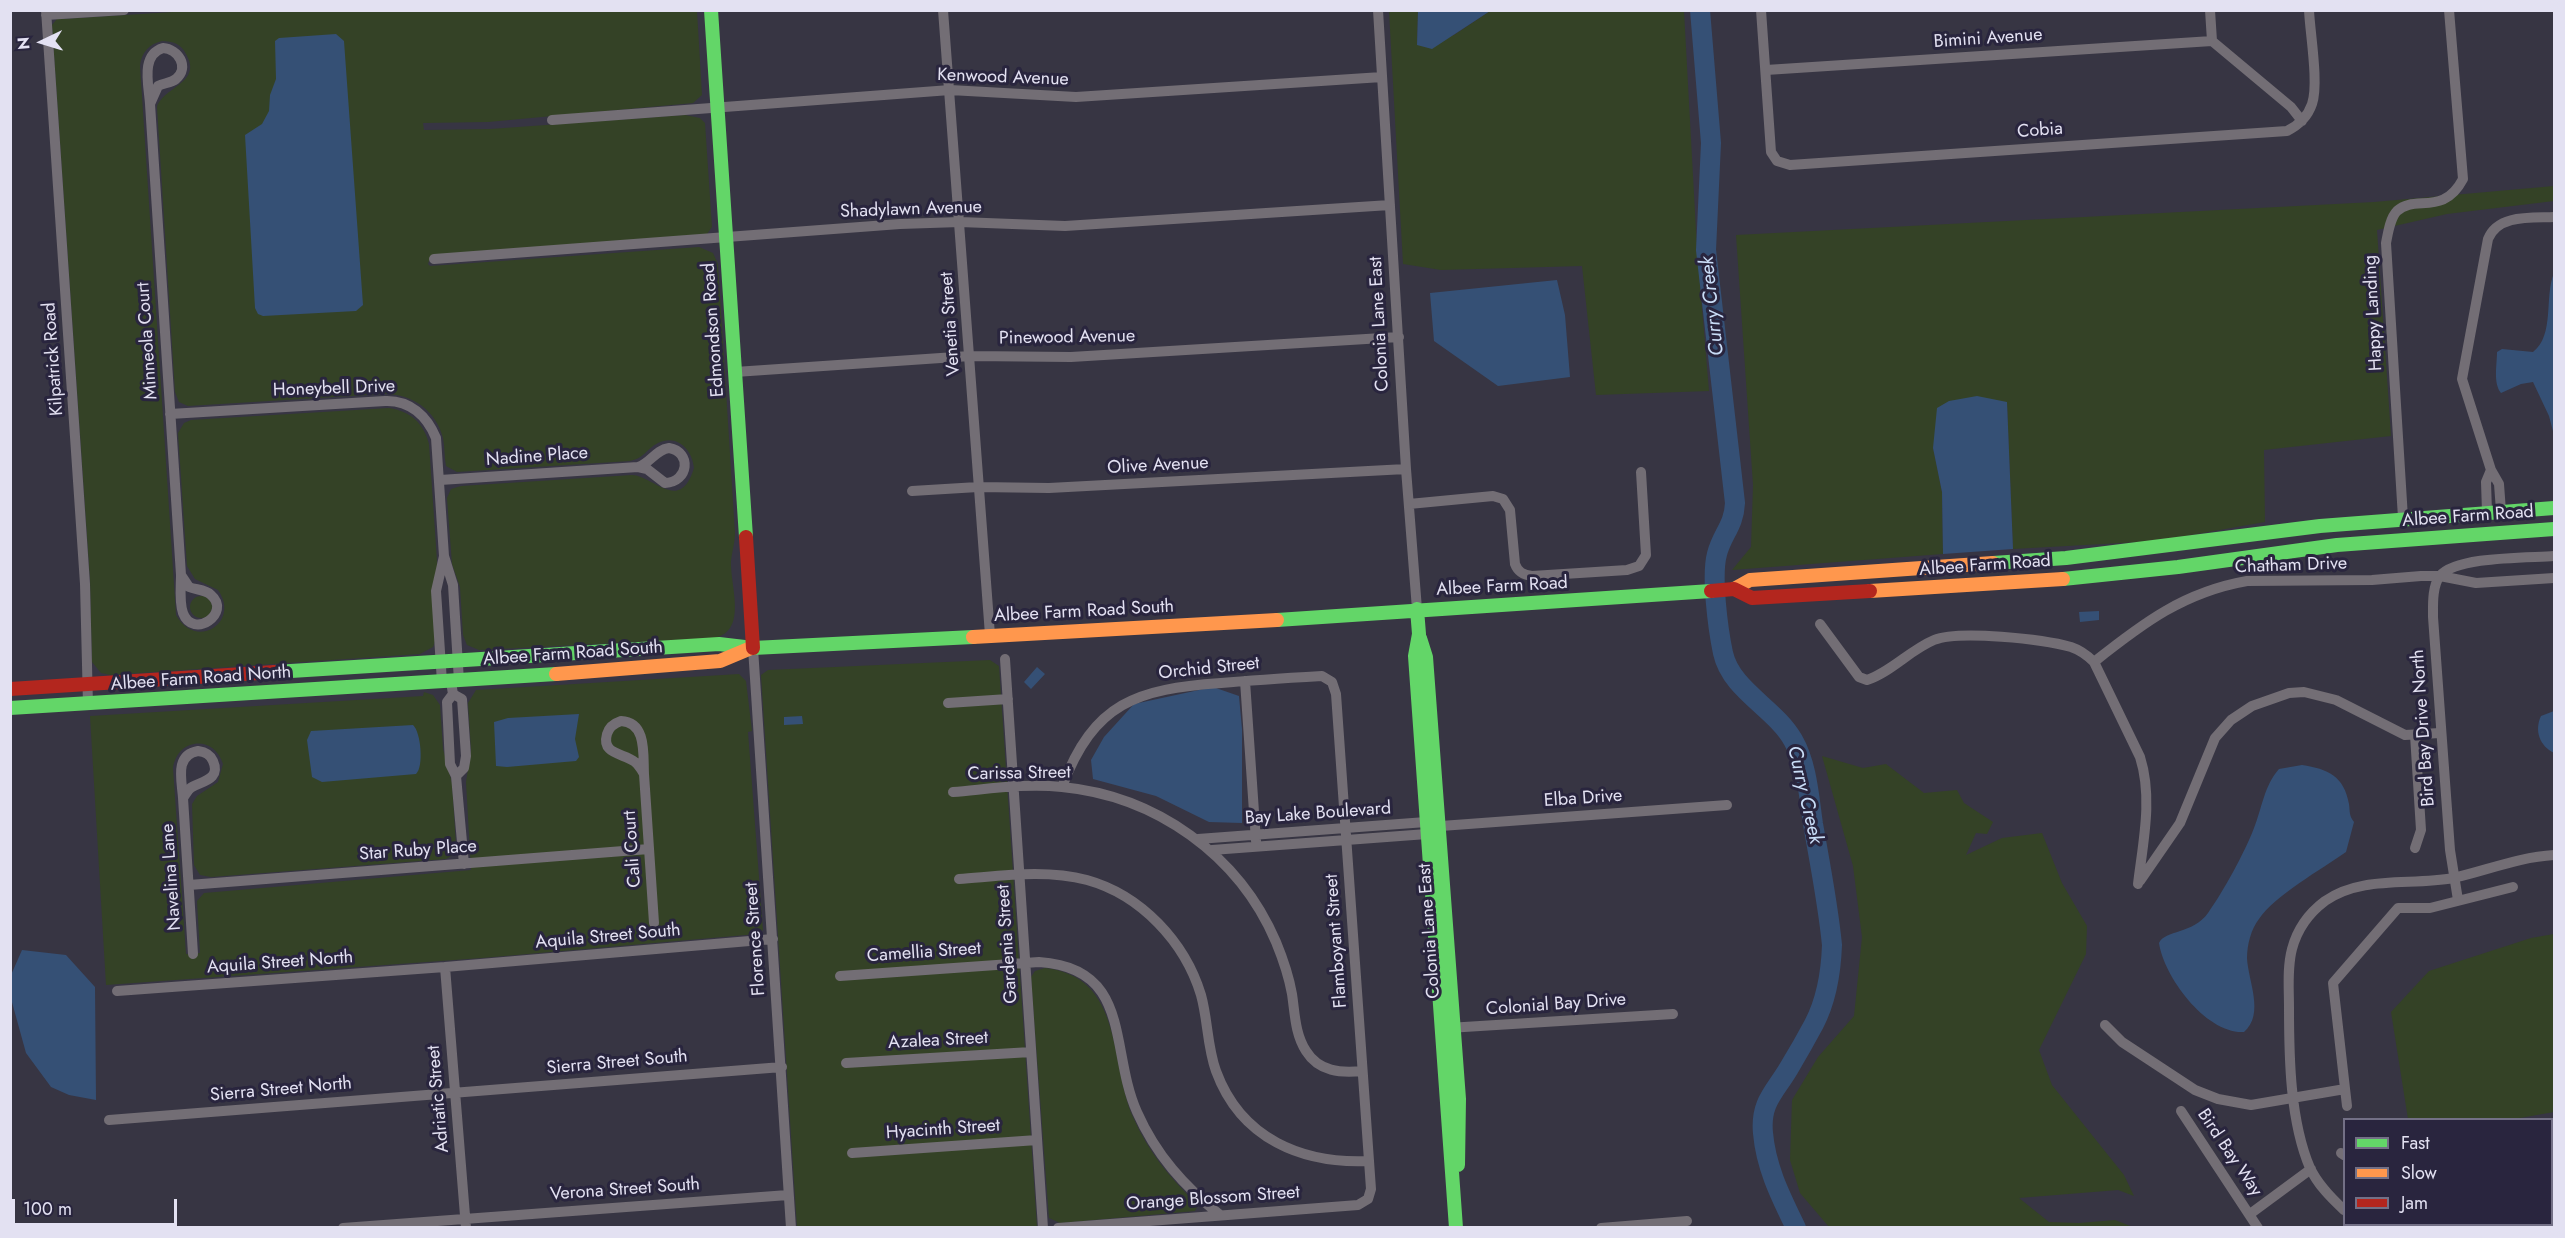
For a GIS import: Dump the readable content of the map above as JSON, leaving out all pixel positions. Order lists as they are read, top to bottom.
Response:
{
  "streets": {
    "main road": [
      "Colonia Lane East",
      "Edmondson Road",
      "Albee Farm Road",
      "Albee Farm Road South",
      "Albee Farm Road North"
    ],
    "street": [
      "Bimini Avenue",
      "Kenwood Avenue",
      "Cobia",
      "Shadylawn Avenue",
      "Happy Landing",
      "Venetia Street",
      "Pinewood Avenue",
      "Minneola Court",
      "Kilpatrick Road",
      "Honeybell Drive",
      "Nadine Place",
      "Olive Avenue",
      "Chatham Drive",
      "Orchid Street",
      "Bird Bay Drive North",
      "Carissa Street",
      "Elba Drive",
      "Bay Lake Boulevard",
      "Cali Court",
      "Star Ruby Place",
      "Navelina Lane",
      "Aquila Street South",
      "Florence Street",
      "Flamboyant Street",
      "Gardenia Street",
      "Camellia Street",
      "Aquila Street North",
      "Colonial Bay Drive",
      "Azalea Street",
      "Sierra Street South",
      "Sierra Street North",
      "Adriatic Street",
      "Hyacinth Street",
      "Bird Bay Way",
      "Verona Street South",
      "Orange Blossom Street"
    ]
  },
  "crossings": [
    ["Bimini Avenue", "Cobia"],
    ["Kenwood Avenue", "Venetia Street"],
    ["Kenwood Avenue", "Colonia Lane East"],
    ["Kenwood Avenue", "Edmondson Road"],
    ["Shadylawn Avenue", "Venetia Street"],
    ["Shadylawn Avenue", "Colonia Lane East"],
    ["Shadylawn Avenue", "Edmondson Road"],
    ["Happy Landing", "Albee Farm Road"],
    ["Venetia Street", "Pinewood Avenue"],
    ["Venetia Street", "Olive Avenue"],
    ["Venetia Street", "Albee Farm Road South"],
    ["Colonia Lane East", "Pinewood Avenue"],
    ["Colonia Lane East", "Olive Avenue"],
    ["Colonia Lane East", "Albee Farm Road"],
    ["Colonia Lane East", "Albee Farm Road South"],
    ["Colonia Lane East", "Elba Drive"],
    ["Colonia Lane East", "Bay Lake Boulevard"],
    ["Colonia Lane East", "Colonial Bay Drive"],
    ["Edmondson Road", "Pinewood Avenue"],
    ["Edmondson Road", "Albee Farm Road South"],
    ["Edmondson Road", "Florence Street"],
    ["Minneola Court", "Honeybell Drive"],
    ["Kilpatrick Road", "Albee Farm Road North"],
    ["Honeybell Drive", "Nadine Place"],
    ["Honeybell Drive", "Albee Farm Road South"],
    ["Albee Farm Road", "Albee Farm Road South"],
    ["Chatham Drive", "Bird Bay Drive North"],
    ["Albee Farm Road South", "Albee Farm Road North"],
    ["Albee Farm Road South", "Florence Street"],
    ["Orchid Street", "Carissa Street"],
    ["Orchid Street", "Flamboyant Street"],
    ["Carissa Street", "Bay Lake Boulevard"],
    ["Carissa Street", "Flamboyant Street"],
    ["Carissa Street", "Gardenia Street"],
    ["Elba Drive", "Bay Lake Boulevard"],
    ["Bay Lake Boulevard", "Flamboyant Street"],
    ["Cali Court", "Star Ruby Place"],
    ["Star Ruby Place", "Navelina Lane"],
    ["Aquila Street South", "Florence Street"],
    ["Aquila Street South", "Aquila Street North"],
    ["Aquila Street South", "Adriatic Street"],
    ["Florence Street", "Sierra Street South"],
    ["Florence Street", "Verona Street South"],
    ["Flamboyant Street", "Orange Blossom Street"],
    ["Gardenia Street", "Camellia Street"],
    ["Gardenia Street", "Azalea Street"],
    ["Gardenia Street", "Hyacinth Street"],
    ["Camellia Street", "Orange Blossom Street"],
    ["Aquila Street North", "Adriatic Street"],
    ["Sierra Street South", "Sierra Street North"],
    ["Sierra Street South", "Adriatic Street"],
    ["Sierra Street North", "Adriatic Street"],
    ["Adriatic Street", "Verona Street South"]
  ],
  "water": ["Curry Creek"],
  "legend": ["Fast", "Slow", "Jam"],
  "scale_bar": "100 m",
  "north": "left"
}
